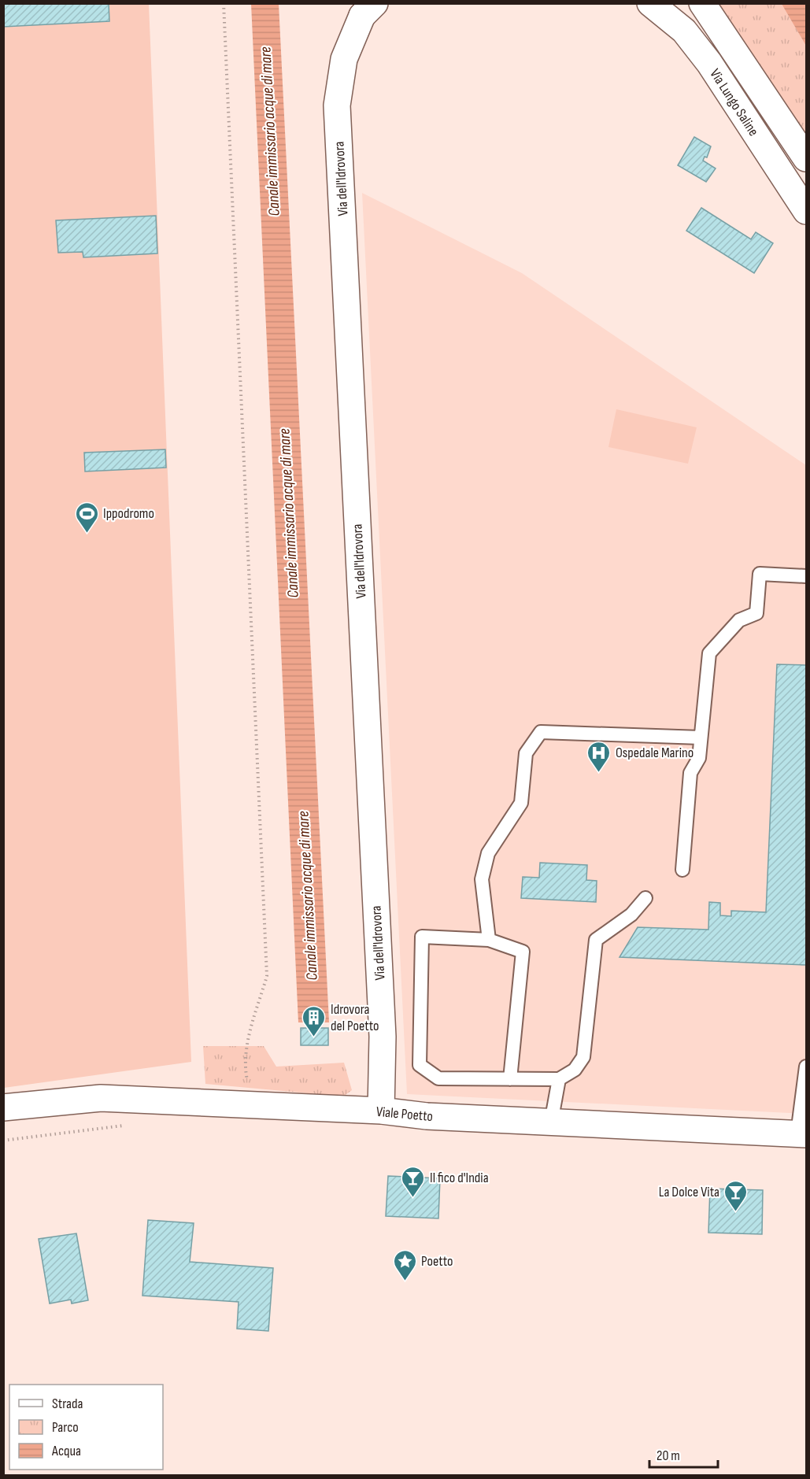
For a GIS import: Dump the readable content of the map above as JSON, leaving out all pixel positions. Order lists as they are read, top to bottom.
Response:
{
  "streets": {
    "street": ["Via Lungo Saline", "Via dell'Idrovora", "Viale Poetto"]
  },
  "crossings": [
    ["Via dell'Idrovora", "Viale Poetto"]
  ],
  "water": ["Canale immissario acque di mare"],
  "places": {
    "sports": ["Ippodromo"],
    "hospital": ["Ospedale Marino"],
    "building": ["Idrovora del Poetto"],
    "bar": ["Il fico d'India", "La Dolce Vita"],
    "place": ["Poetto"]
  },
  "legend": ["Strada", "Parco", "Acqua"],
  "scale_bar": "20 m"
}
